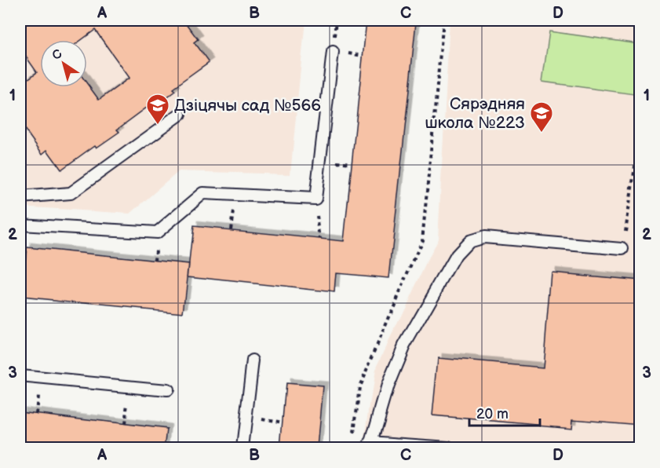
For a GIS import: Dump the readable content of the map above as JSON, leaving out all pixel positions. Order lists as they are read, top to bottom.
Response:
{
  "places": {
    "school or university": ["Дзіцячы сад №566", "Сярэдняя школа №223"]
  },
  "scale_bar": "20 m",
  "north": "top left",
  "grid": {
    "columns": [
      "A",
      "B",
      "C",
      "D"
    ],
    "rows": ["1", "2", "3"]
  }
}
